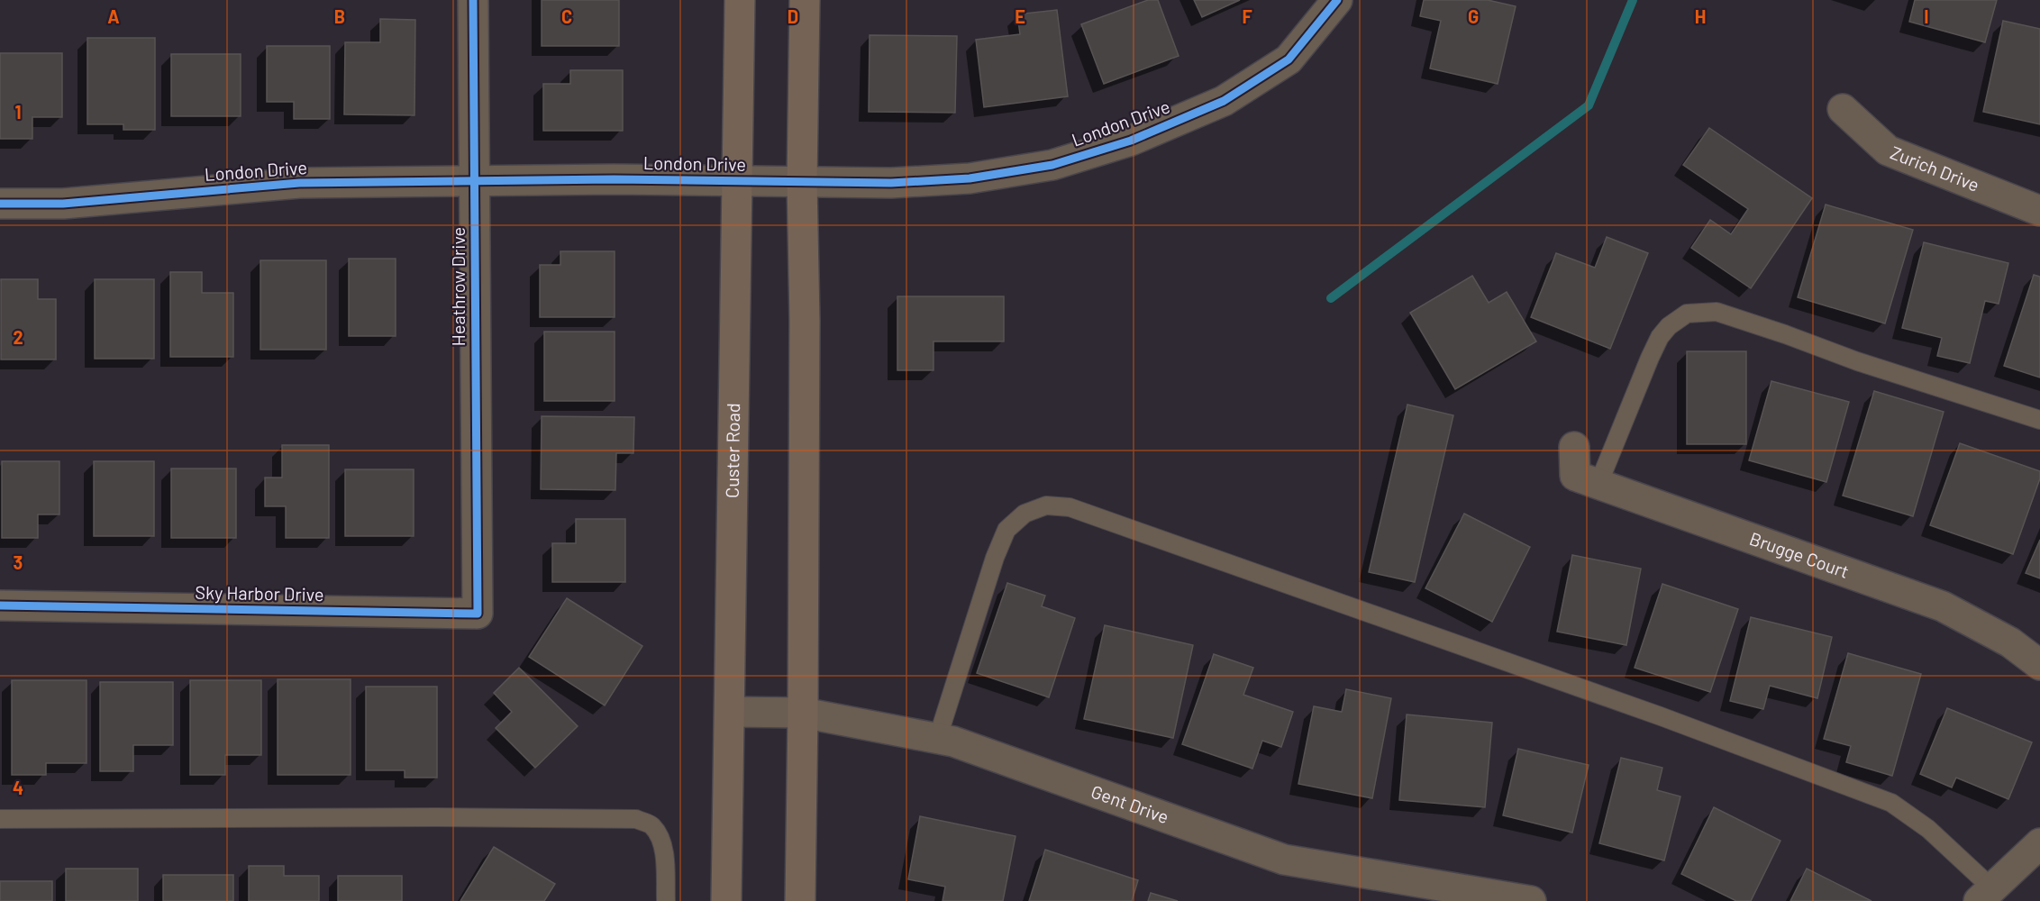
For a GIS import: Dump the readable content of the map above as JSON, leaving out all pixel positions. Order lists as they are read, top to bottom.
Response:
{
  "streets": {
    "main road": ["Custer Road"],
    "street": [
      "London Drive",
      "Zurich Drive",
      "Heathrow Drive",
      "Brugge Court",
      "Sky Harbor Drive",
      "Gent Drive"
    ]
  },
  "crossings": [
    ["London Drive", "Heathrow Drive"],
    ["London Drive", "Custer Road"],
    ["Heathrow Drive", "Sky Harbor Drive"],
    ["Custer Road", "Gent Drive"]
  ],
  "grid": {
    "columns": [
      "A",
      "B",
      "C",
      "D",
      "E",
      "F",
      "G",
      "H",
      "I"
    ],
    "rows": [
      "1",
      "2",
      "3",
      "4"
    ]
  }
}
